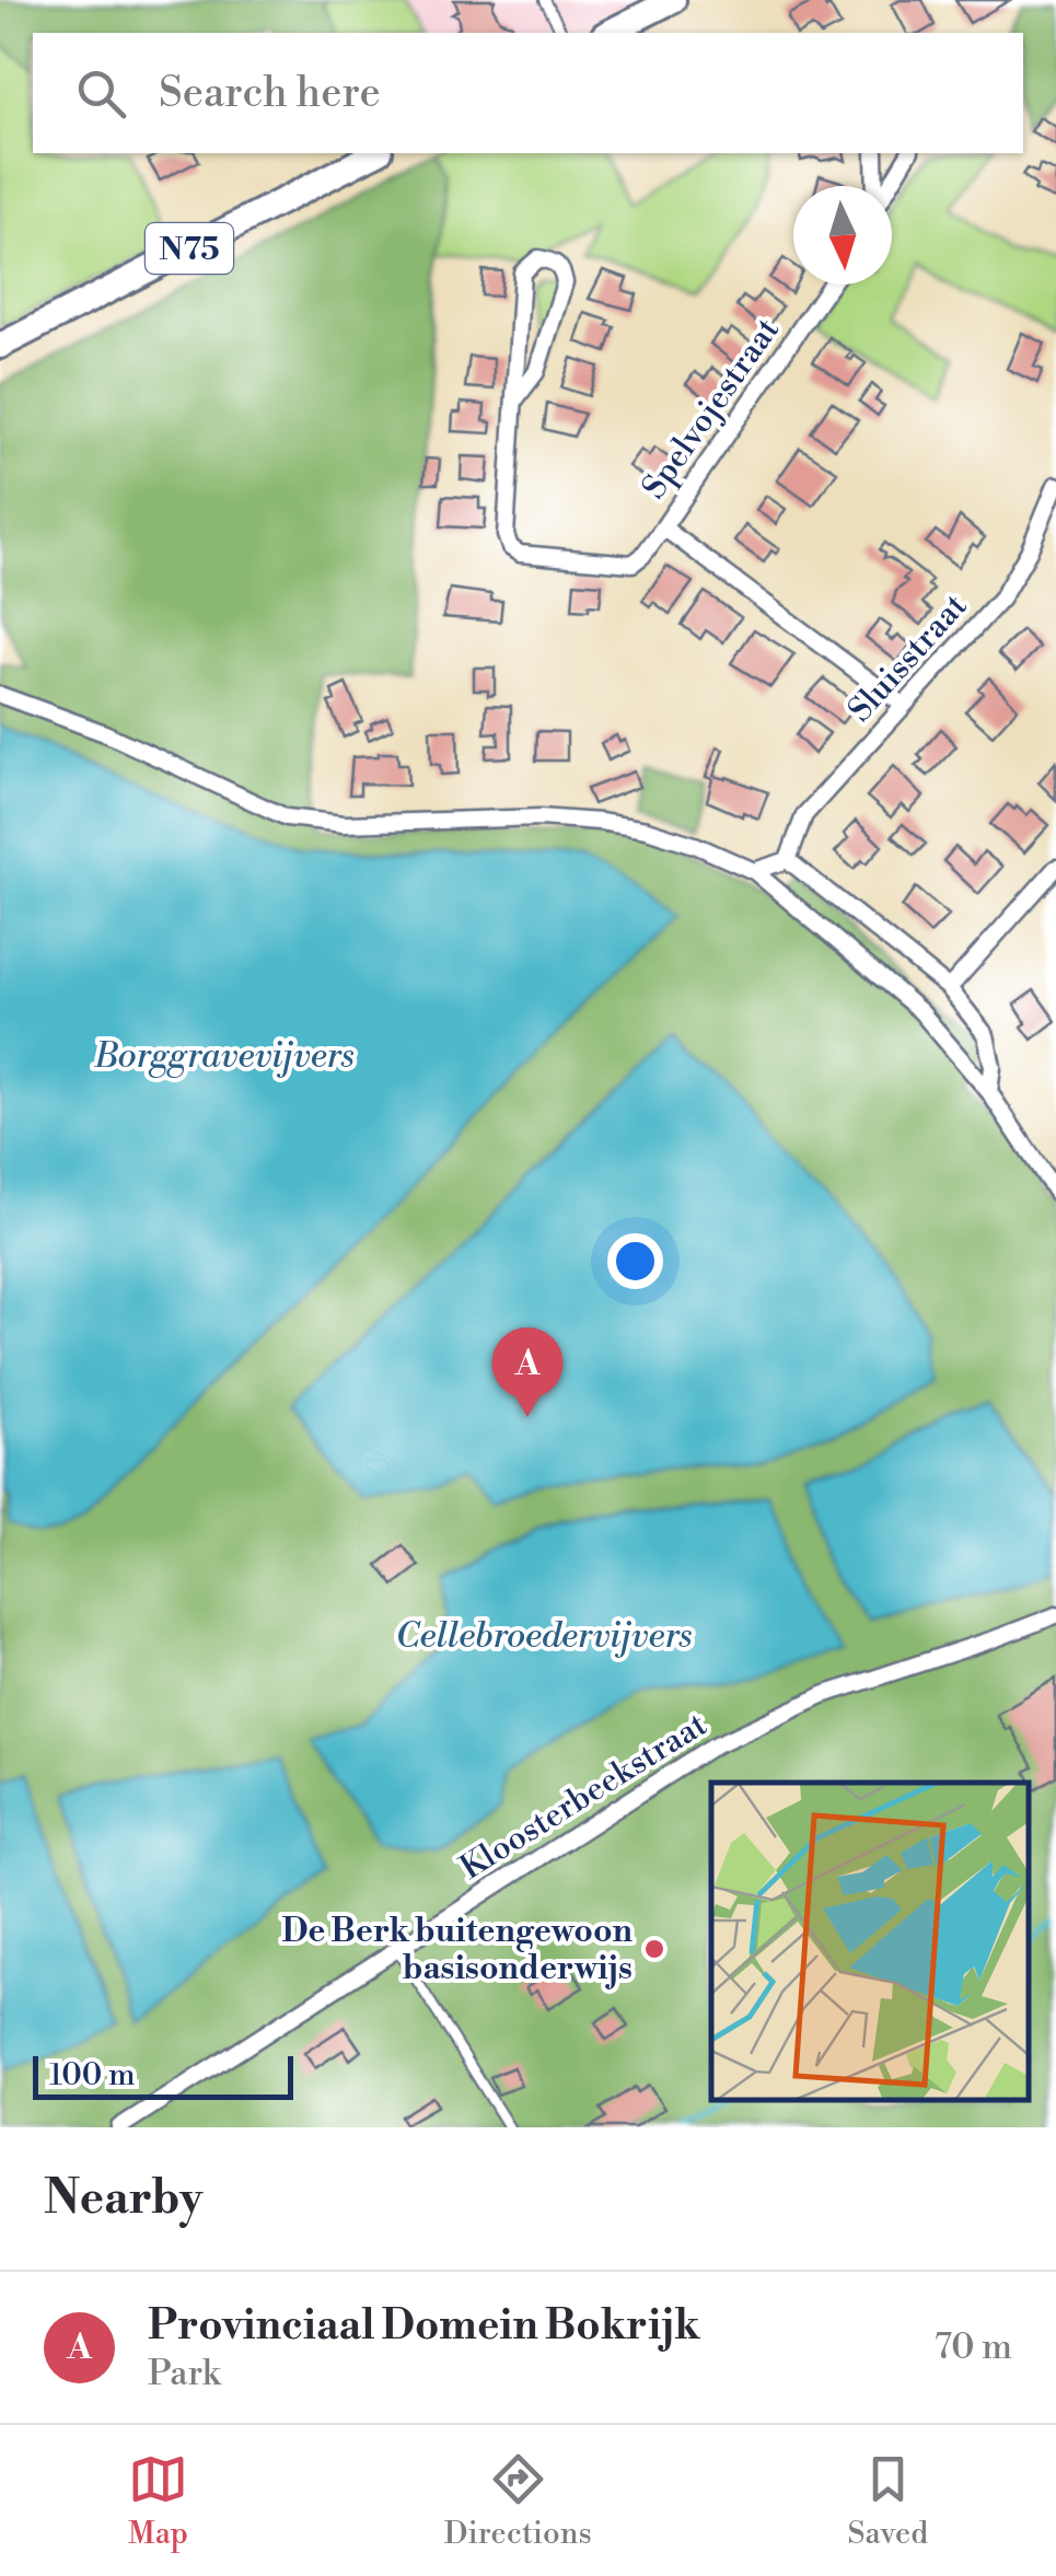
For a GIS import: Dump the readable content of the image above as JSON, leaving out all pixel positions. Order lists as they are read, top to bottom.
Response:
{
  "streets": {
    "main road": ["N75"],
    "street": ["Spelvojestraat", "Sluisstraat", "Kloosterbeekstraat"]
  },
  "crossings": [
    ["Spelvojestraat", "Sluisstraat"]
  ],
  "water": ["Borggravevijvers", "Cellebroedervijvers"],
  "places": ["De Berk buitengewoon basisonderwijs"],
  "scale_bar": "100 m",
  "north": "bottom",
  "page": {
    "search": "Search here",
    "pins": "A",
    "scale": "100 m",
    "heading": "Nearby",
    "list": [
      {
        "mark": "A",
        "name": "Provinciaal Domein Bokrijk",
        "note": "Park",
        "value": "70 m"
      }
    ],
    "nav": ["Map", "Directions", "Saved"]
  }
}
